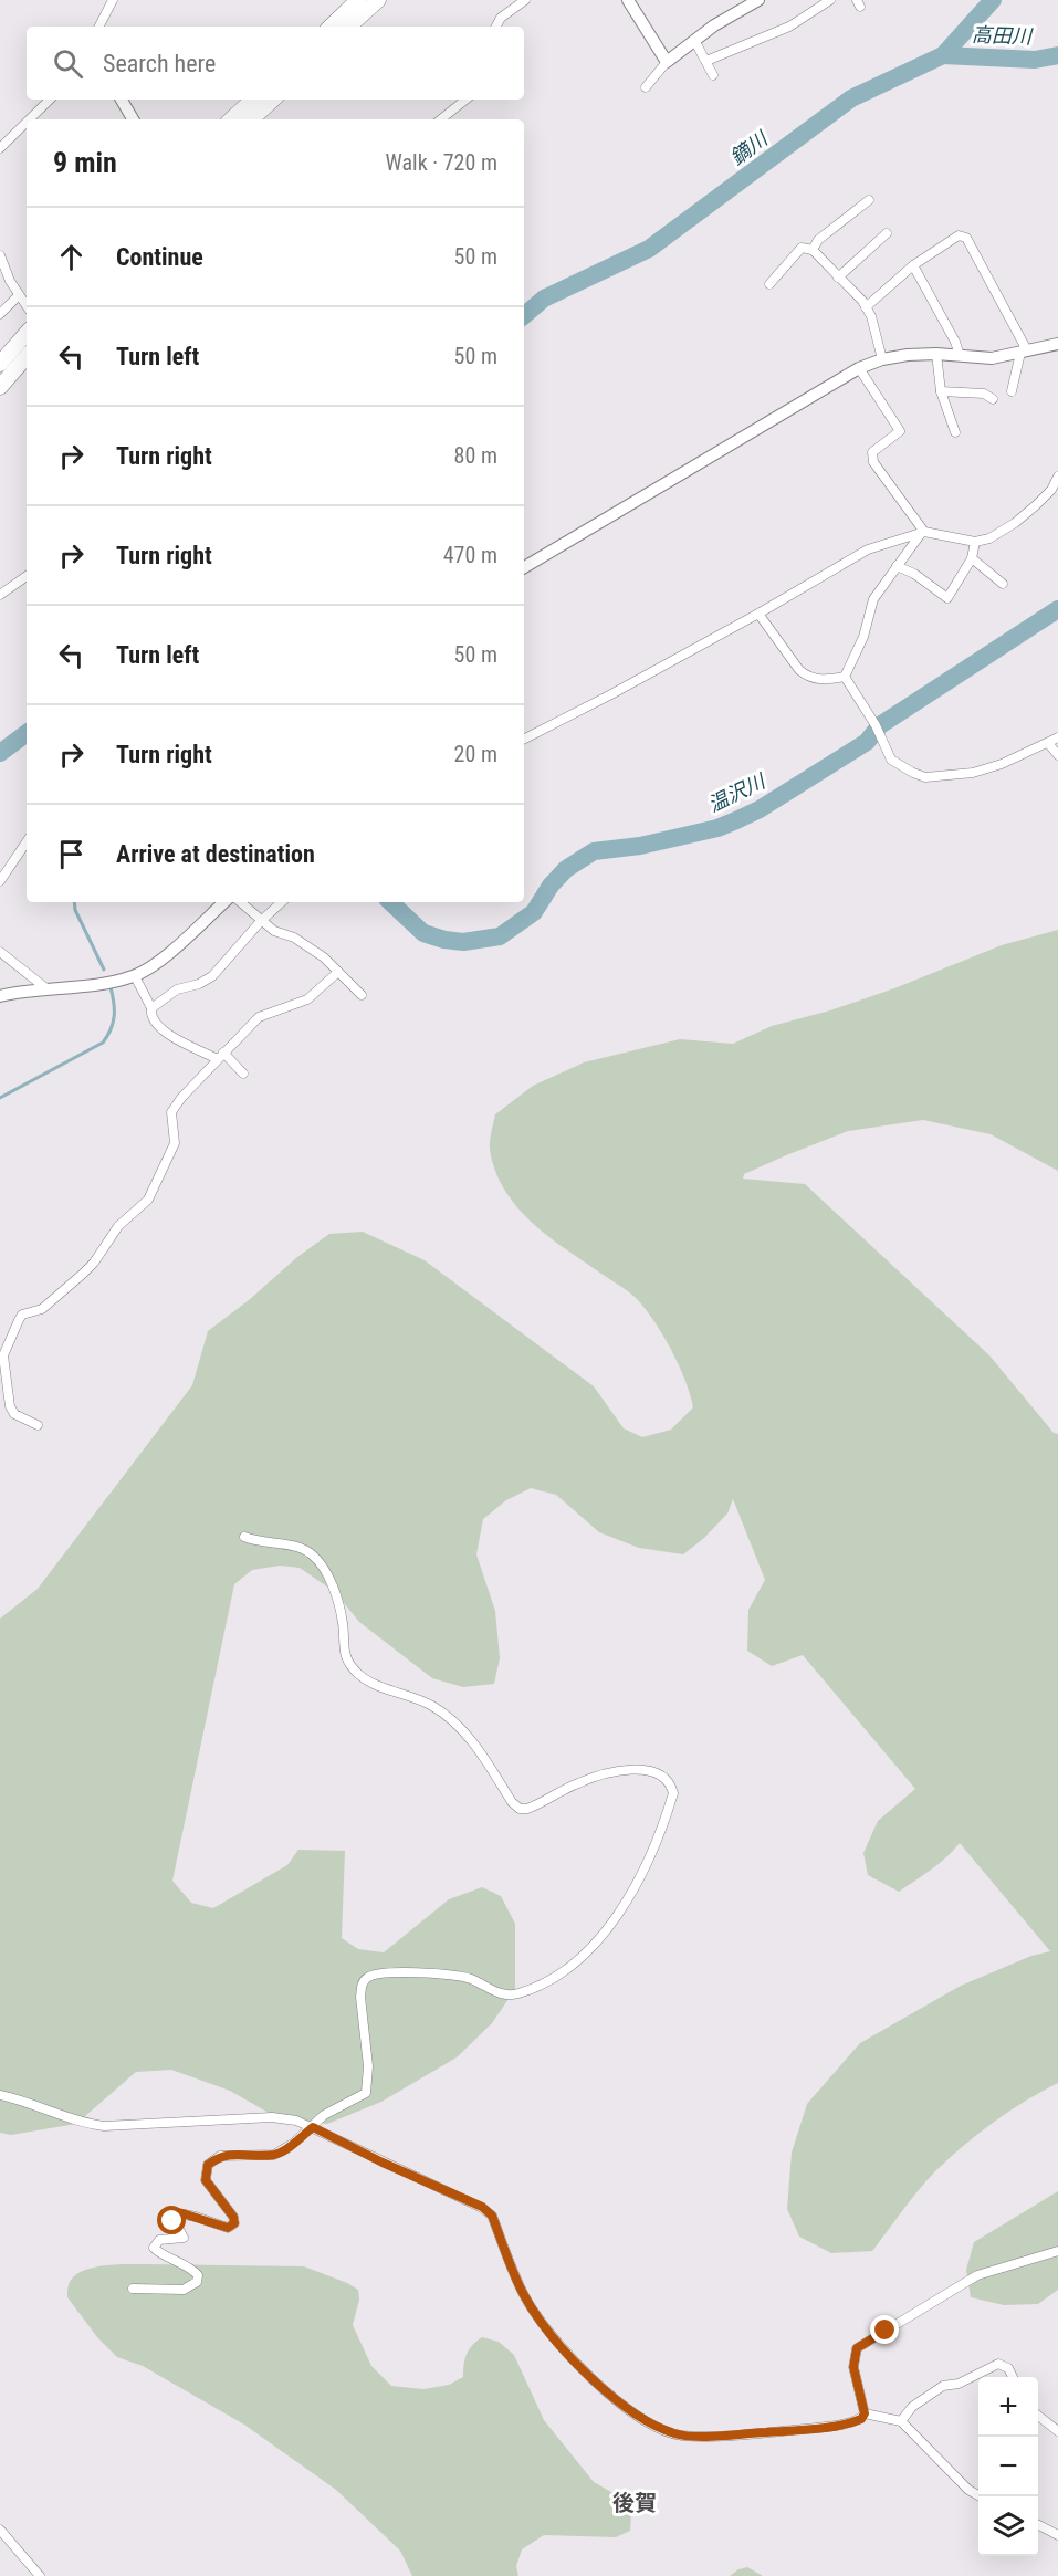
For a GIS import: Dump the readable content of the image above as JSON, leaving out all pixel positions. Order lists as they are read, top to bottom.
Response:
{
  "districts": ["後賀"],
  "water": ["高田川", "鏑川", "温沢川"],
  "page": {
    "search": "Search here",
    "heading": ["9 min", "Walk · 720 m"],
    "list": [
      ["Continue", "50 m"],
      ["Turn left", "50 m"],
      ["Turn right", "80 m"],
      ["Turn right", "470 m"],
      ["Turn left", "50 m"],
      ["Turn right", "20 m"],
      "Arrive at destination"
    ],
    "map_buttons": ["+", "−"]
  }
}
